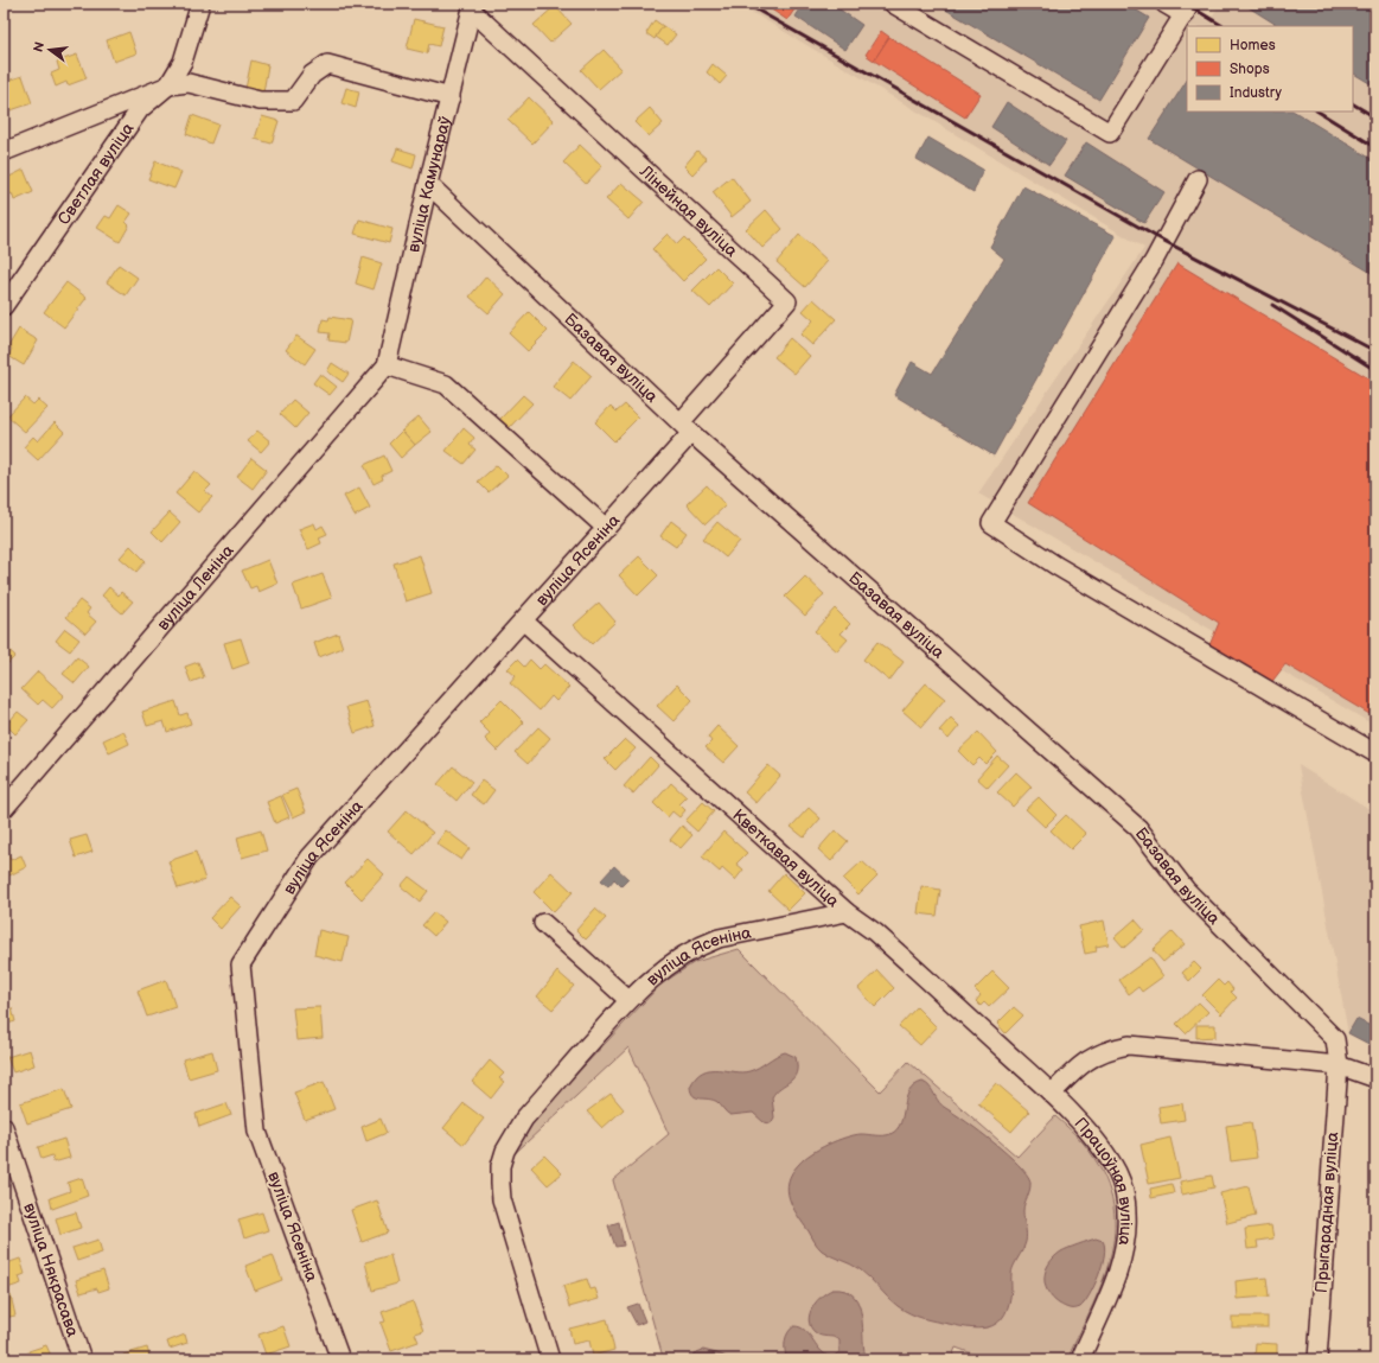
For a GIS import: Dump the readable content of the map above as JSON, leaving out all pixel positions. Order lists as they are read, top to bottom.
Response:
{
  "streets": {
    "street": [
      "Светлая вуліца",
      "вуліца Камунараў",
      "Лінейная вуліца",
      "Базавая вуліца",
      "вуліца Ясеніна",
      "вуліца Леніна",
      "Кветкавая вуліца",
      "Працоўная вуліца",
      "Прыгарадная вуліца",
      "вуліца Някрасава"
    ]
  },
  "crossings": [
    ["вуліца Камунараў", "Лінейная вуліца"],
    ["вуліца Камунараў", "Базавая вуліца"],
    ["вуліца Камунараў", "вуліца Леніна"],
    ["Лінейная вуліца", "Базавая вуліца"],
    ["Лінейная вуліца", "вуліца Ясеніна"],
    ["Базавая вуліца", "вуліца Ясеніна"],
    ["Базавая вуліца", "Прыгарадная вуліца"],
    ["вуліца Ясеніна", "Кветкавая вуліца"],
    ["Кветкавая вуліца", "Працоўная вуліца"]
  ],
  "legend": ["Homes", "Shops", "Industry"],
  "north": "left"
}
